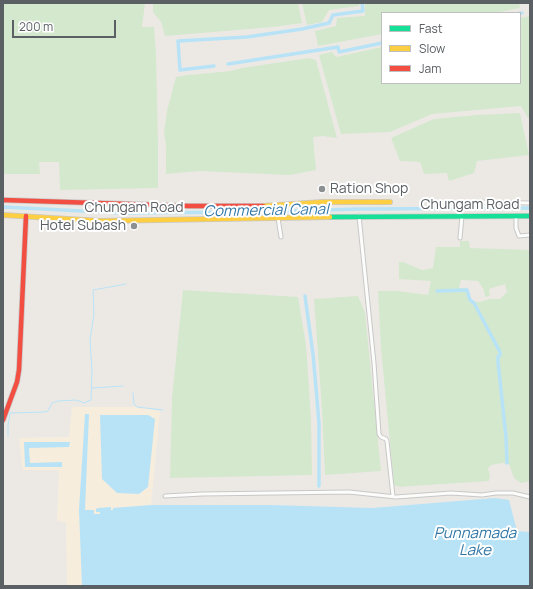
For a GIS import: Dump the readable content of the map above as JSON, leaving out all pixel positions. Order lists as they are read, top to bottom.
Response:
{
  "streets": {
    "street": ["Chungam Road"]
  },
  "water": ["Commercial Canal", "Punnamada Lake"],
  "places": ["Ration Shop", "Hotel Subash"],
  "legend": ["Fast", "Slow", "Jam"],
  "scale_bar": "200 m"
}
